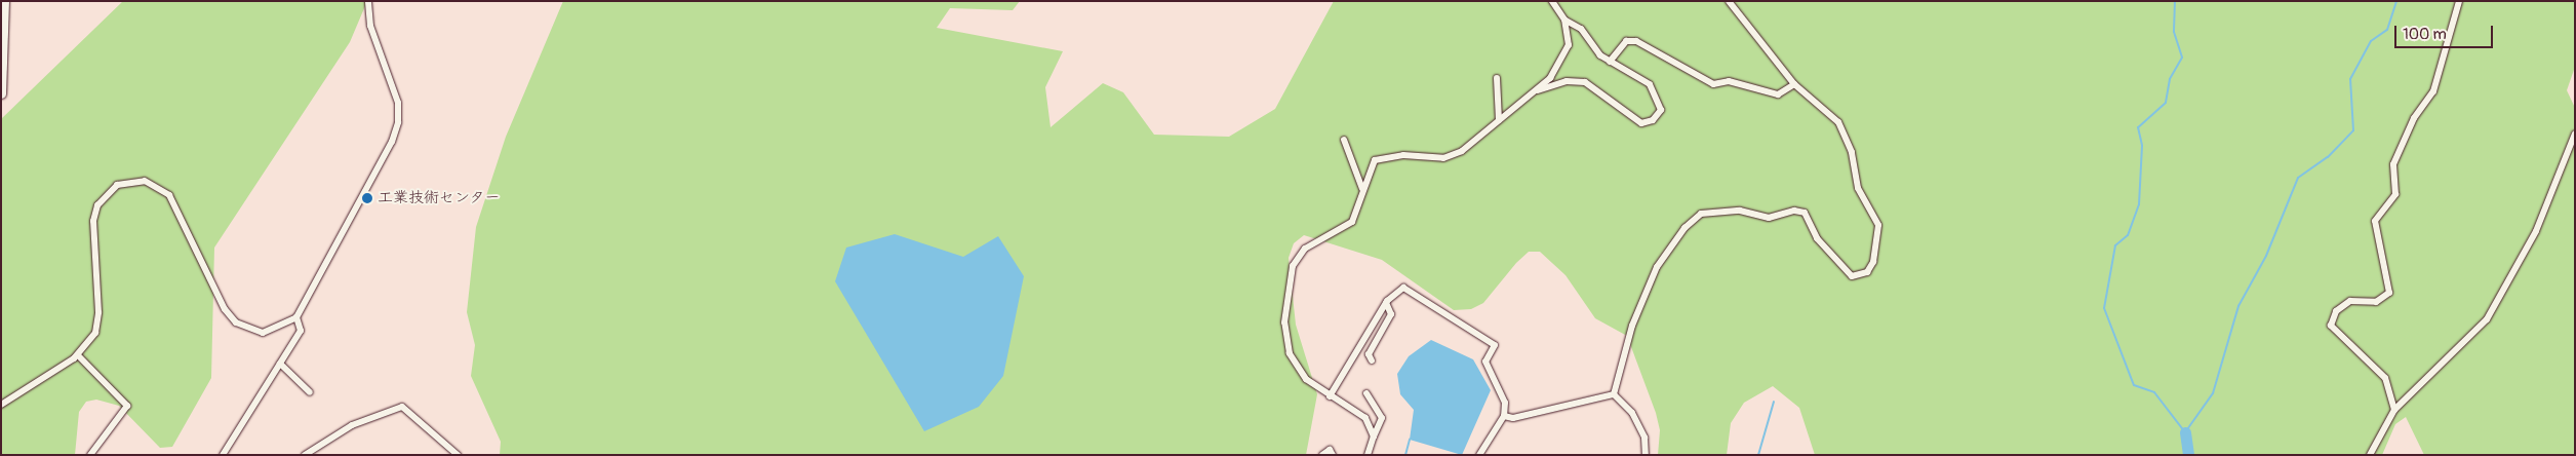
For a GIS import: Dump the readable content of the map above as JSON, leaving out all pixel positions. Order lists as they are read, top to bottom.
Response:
{
  "places": ["工業技術センター"],
  "scale_bar": "100 m"
}
